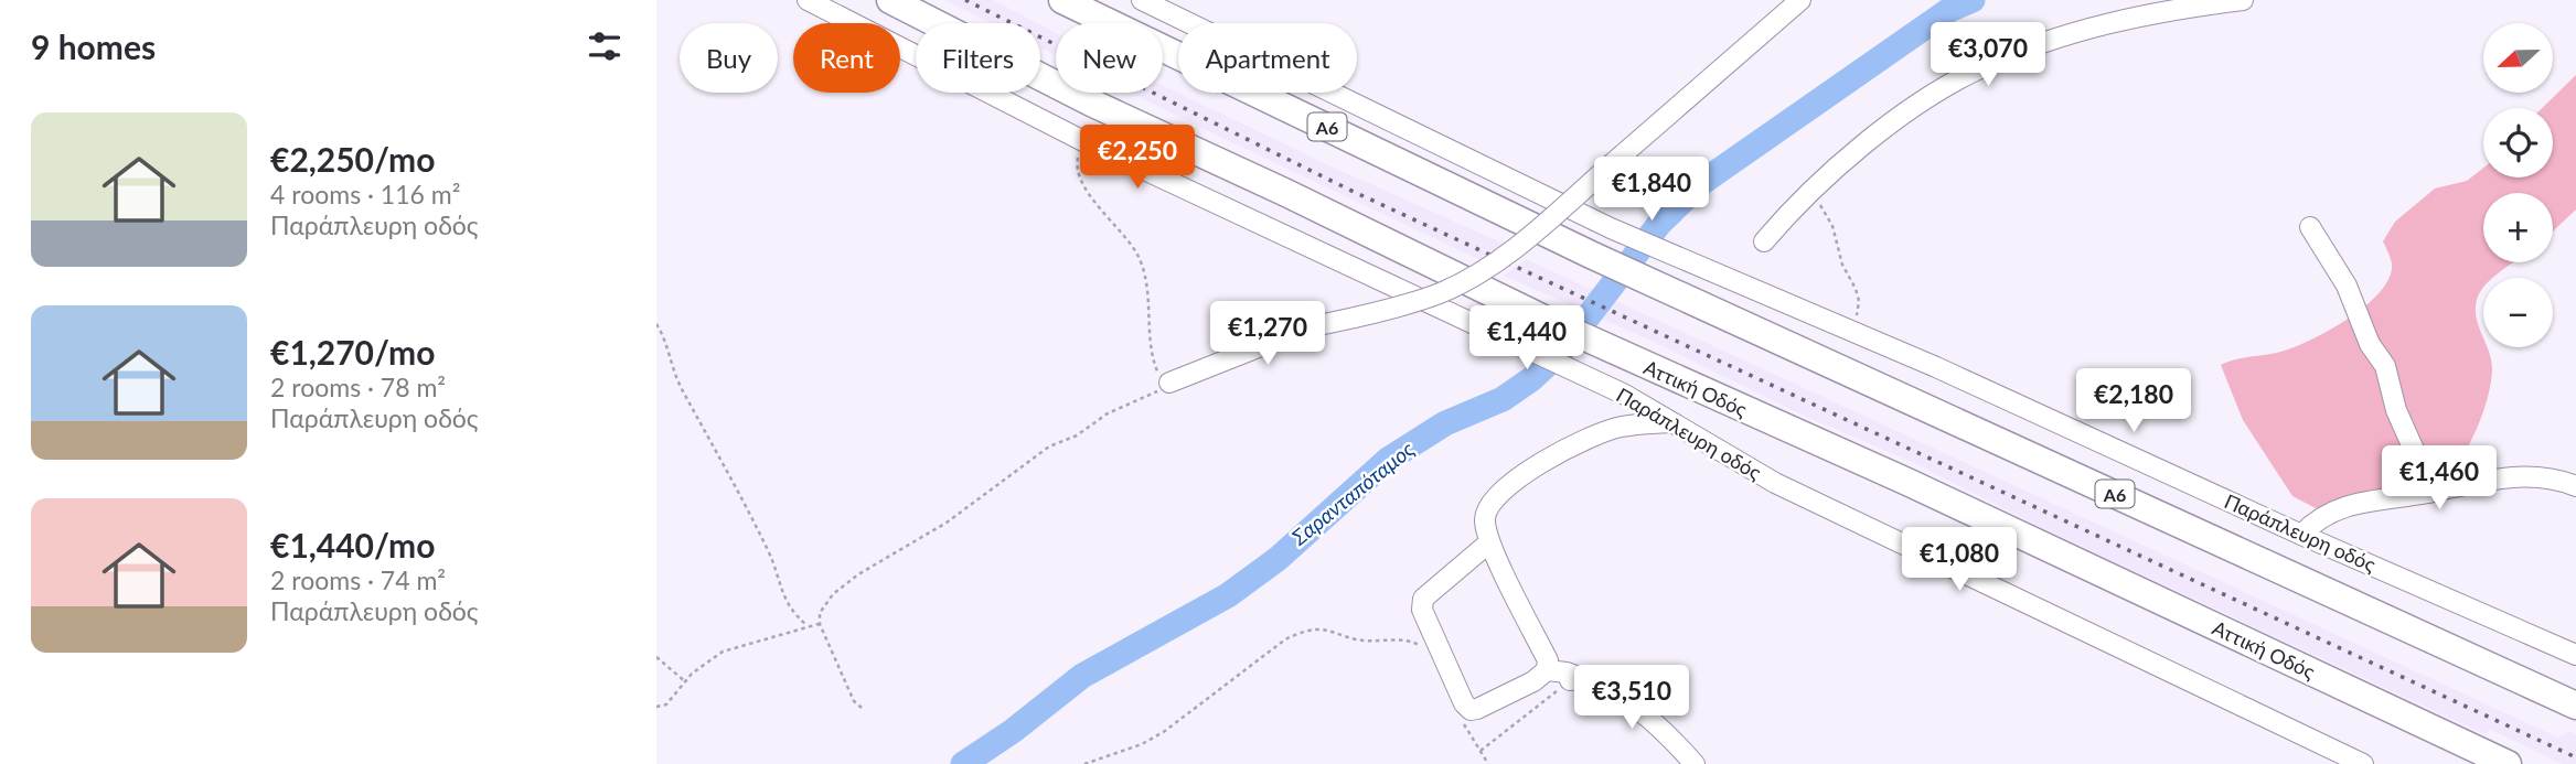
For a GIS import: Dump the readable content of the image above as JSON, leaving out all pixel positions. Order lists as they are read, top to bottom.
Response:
{
  "streets": {
    "highway": ["Α6", "Αττική Οδός"],
    "street": ["Παράπλευρη οδός"]
  },
  "water": ["Σαρανταπόταμος"],
  "north": "left",
  "page": {
    "heading": "9 homes",
    "price": [
      "€3,070",
      "€2,250",
      "€1,840",
      "€1,270",
      "€1,440",
      "€2,180",
      "€1,460",
      "€1,080",
      "€3,510"
    ],
    "map_buttons": ["+", "−"],
    "chip": [
      "Buy",
      "Rent",
      "Filters",
      "New",
      "Apartment"
    ],
    "list": [
      {
        "name": "€2,250/mo",
        "note": "4 rooms · 116 m² · Παράπλευρη οδός"
      },
      {
        "name": "€1,270/mo",
        "note": "2 rooms · 78 m² · Παράπλευρη οδός"
      },
      {
        "name": "€1,440/mo",
        "note": "2 rooms · 74 m² · Παράπλευρη οδός"
      }
    ]
  }
}
